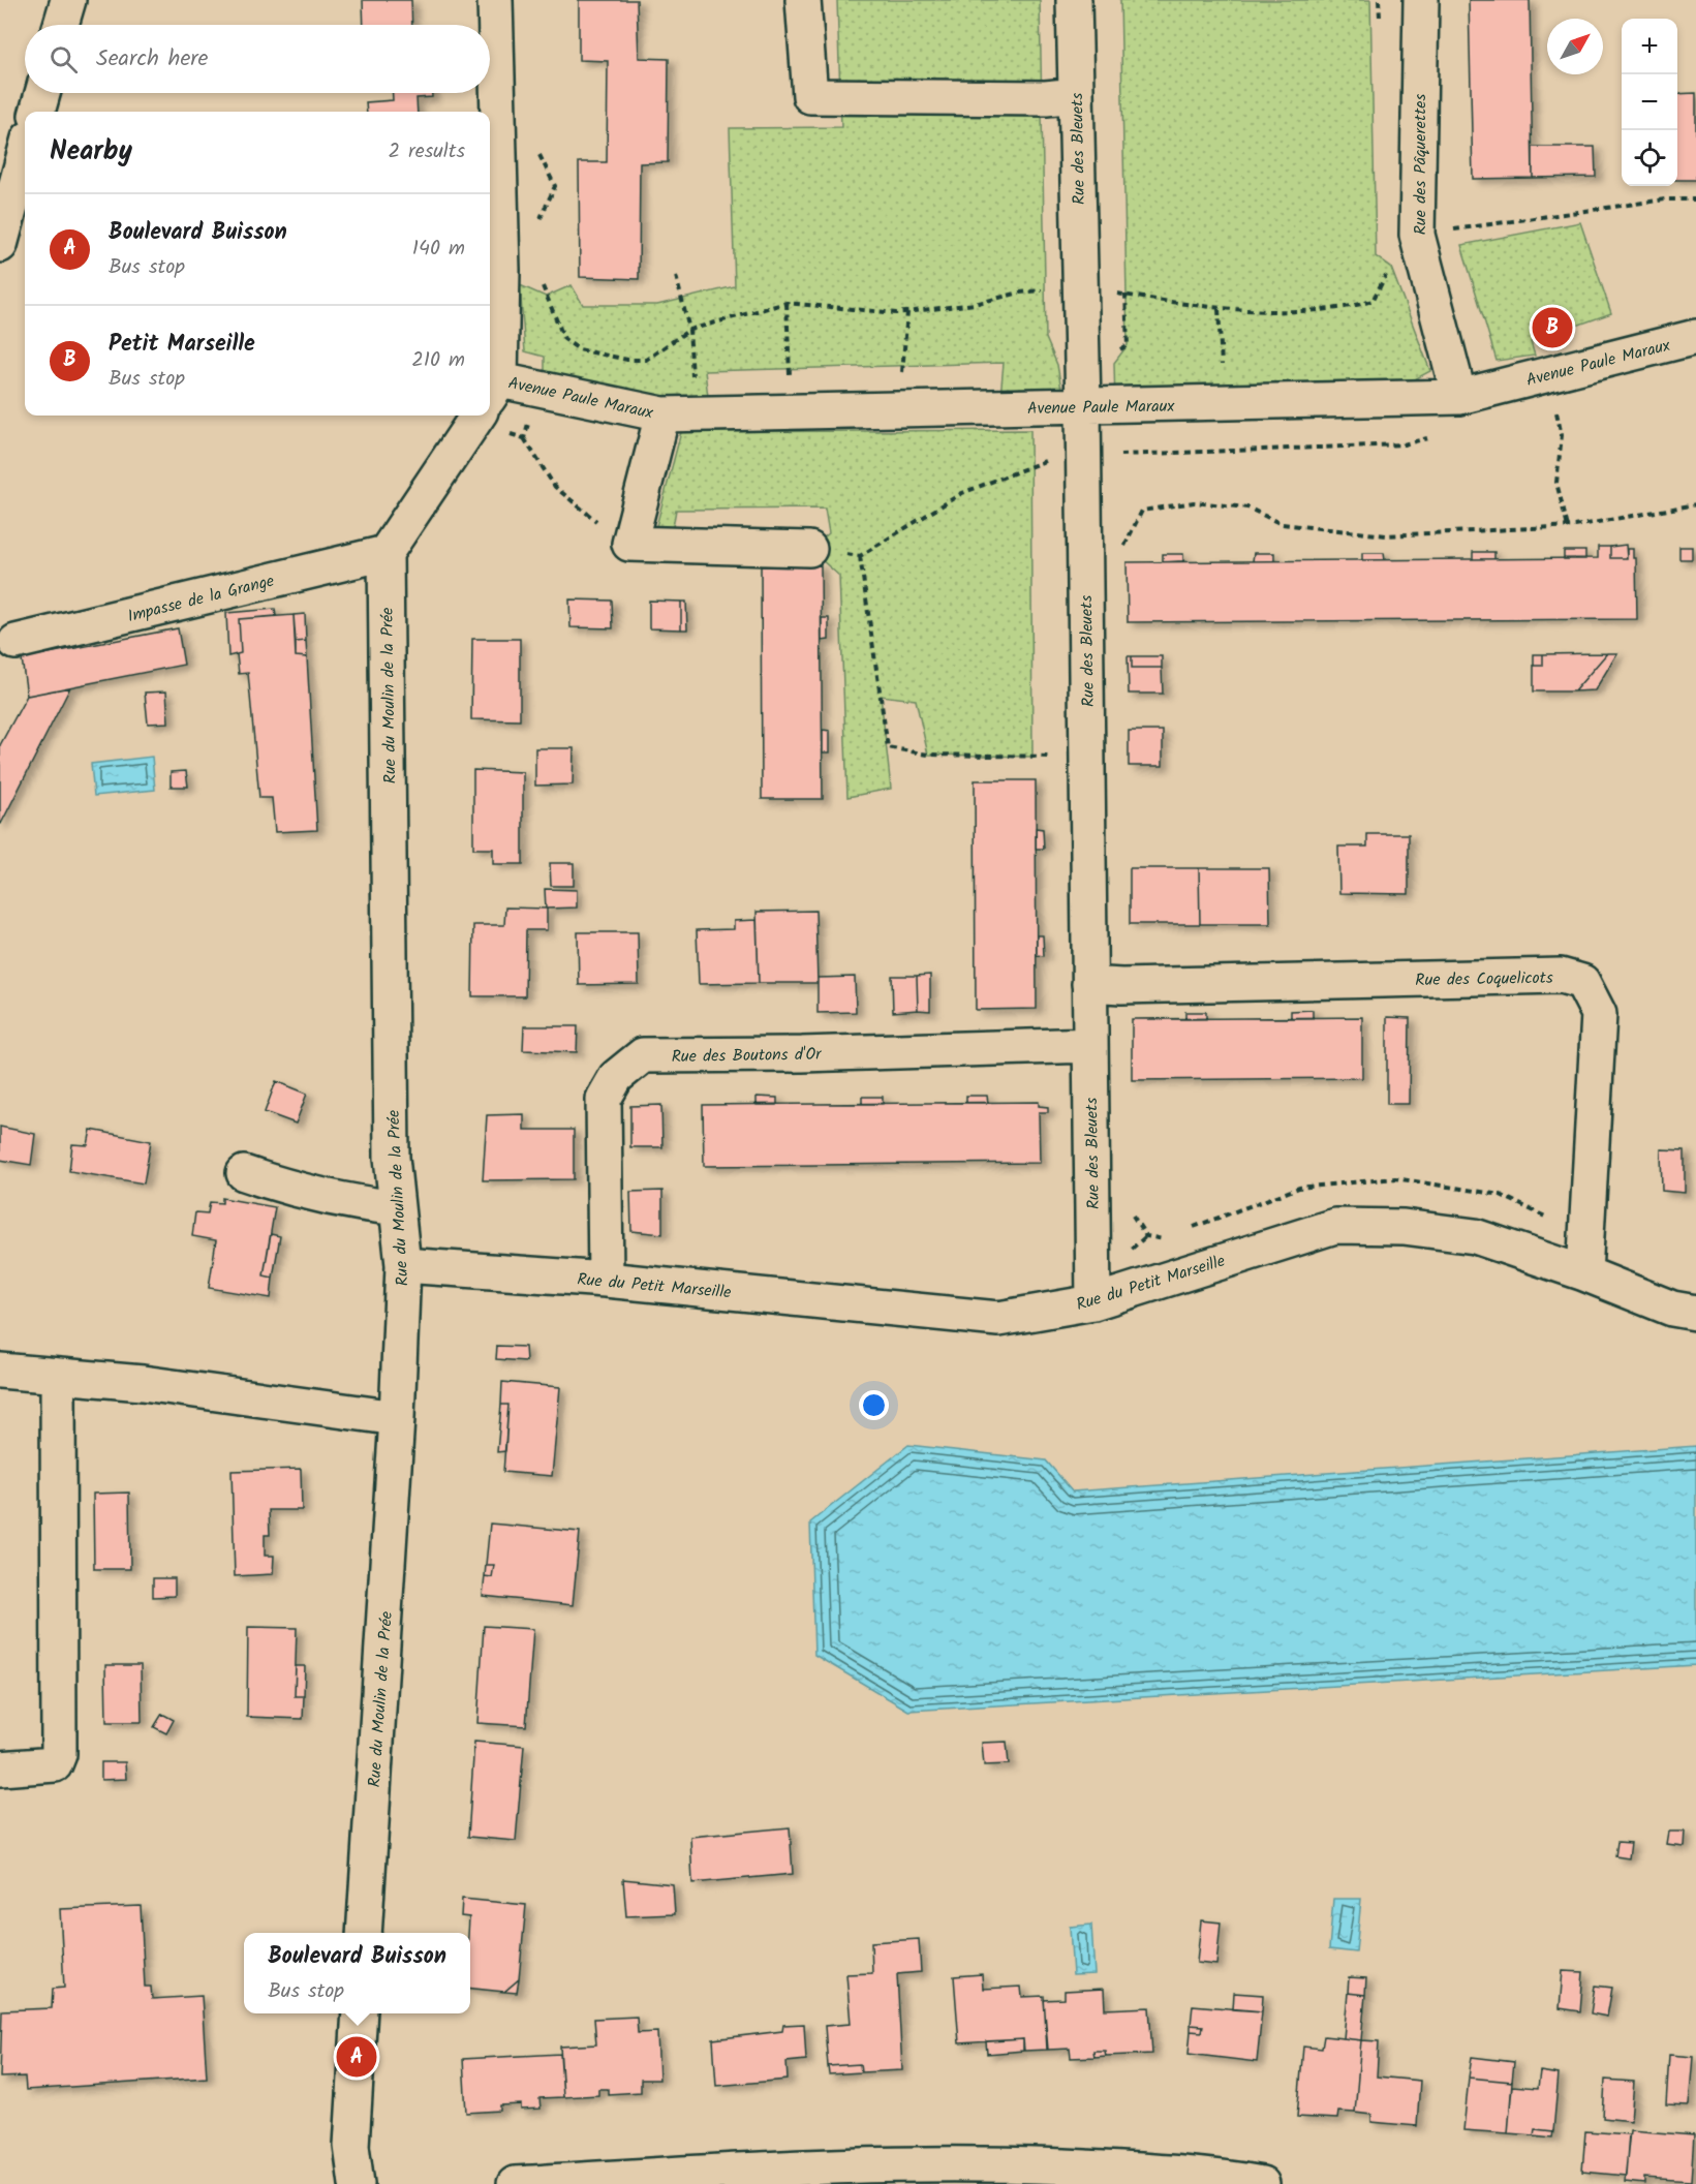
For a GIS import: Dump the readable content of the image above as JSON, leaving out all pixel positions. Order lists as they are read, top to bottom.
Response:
{
  "streets": {
    "street": [
      "Rue des Bleuets",
      "Rue des Pâquerettes",
      "Avenue Paule Maraux",
      "Impasse de la Grange",
      "Rue du Moulin de la Prée",
      "Rue des Coquelicots",
      "Rue des Boutons d'Or",
      "Rue du Petit Marseille"
    ]
  },
  "crossings": [
    ["Rue des Bleuets", "Avenue Paule Maraux"],
    ["Rue des Bleuets", "Rue des Coquelicots"],
    ["Rue des Bleuets", "Rue des Boutons d'Or"],
    ["Rue des Bleuets", "Rue du Petit Marseille"],
    ["Rue des Pâquerettes", "Avenue Paule Maraux"],
    ["Impasse de la Grange", "Rue du Moulin de la Prée"],
    ["Rue du Moulin de la Prée", "Rue du Petit Marseille"],
    ["Rue des Coquelicots", "Rue du Petit Marseille"],
    ["Rue des Boutons d'Or", "Rue du Petit Marseille"]
  ],
  "north": "top right",
  "page": {
    "map_buttons": ["+", "−"],
    "search": "Search here",
    "heading": ["Nearby", "2 results"],
    "list": [
      {
        "mark": "A",
        "name": "Boulevard Buisson",
        "note": "Bus stop",
        "value": "140 m"
      },
      {
        "mark": "B",
        "name": "Petit Marseille",
        "note": "Bus stop",
        "value": "210 m"
      }
    ],
    "pins": ["B", "A"],
    "popup": ["Boulevard Buisson", "Bus stop"]
  }
}
